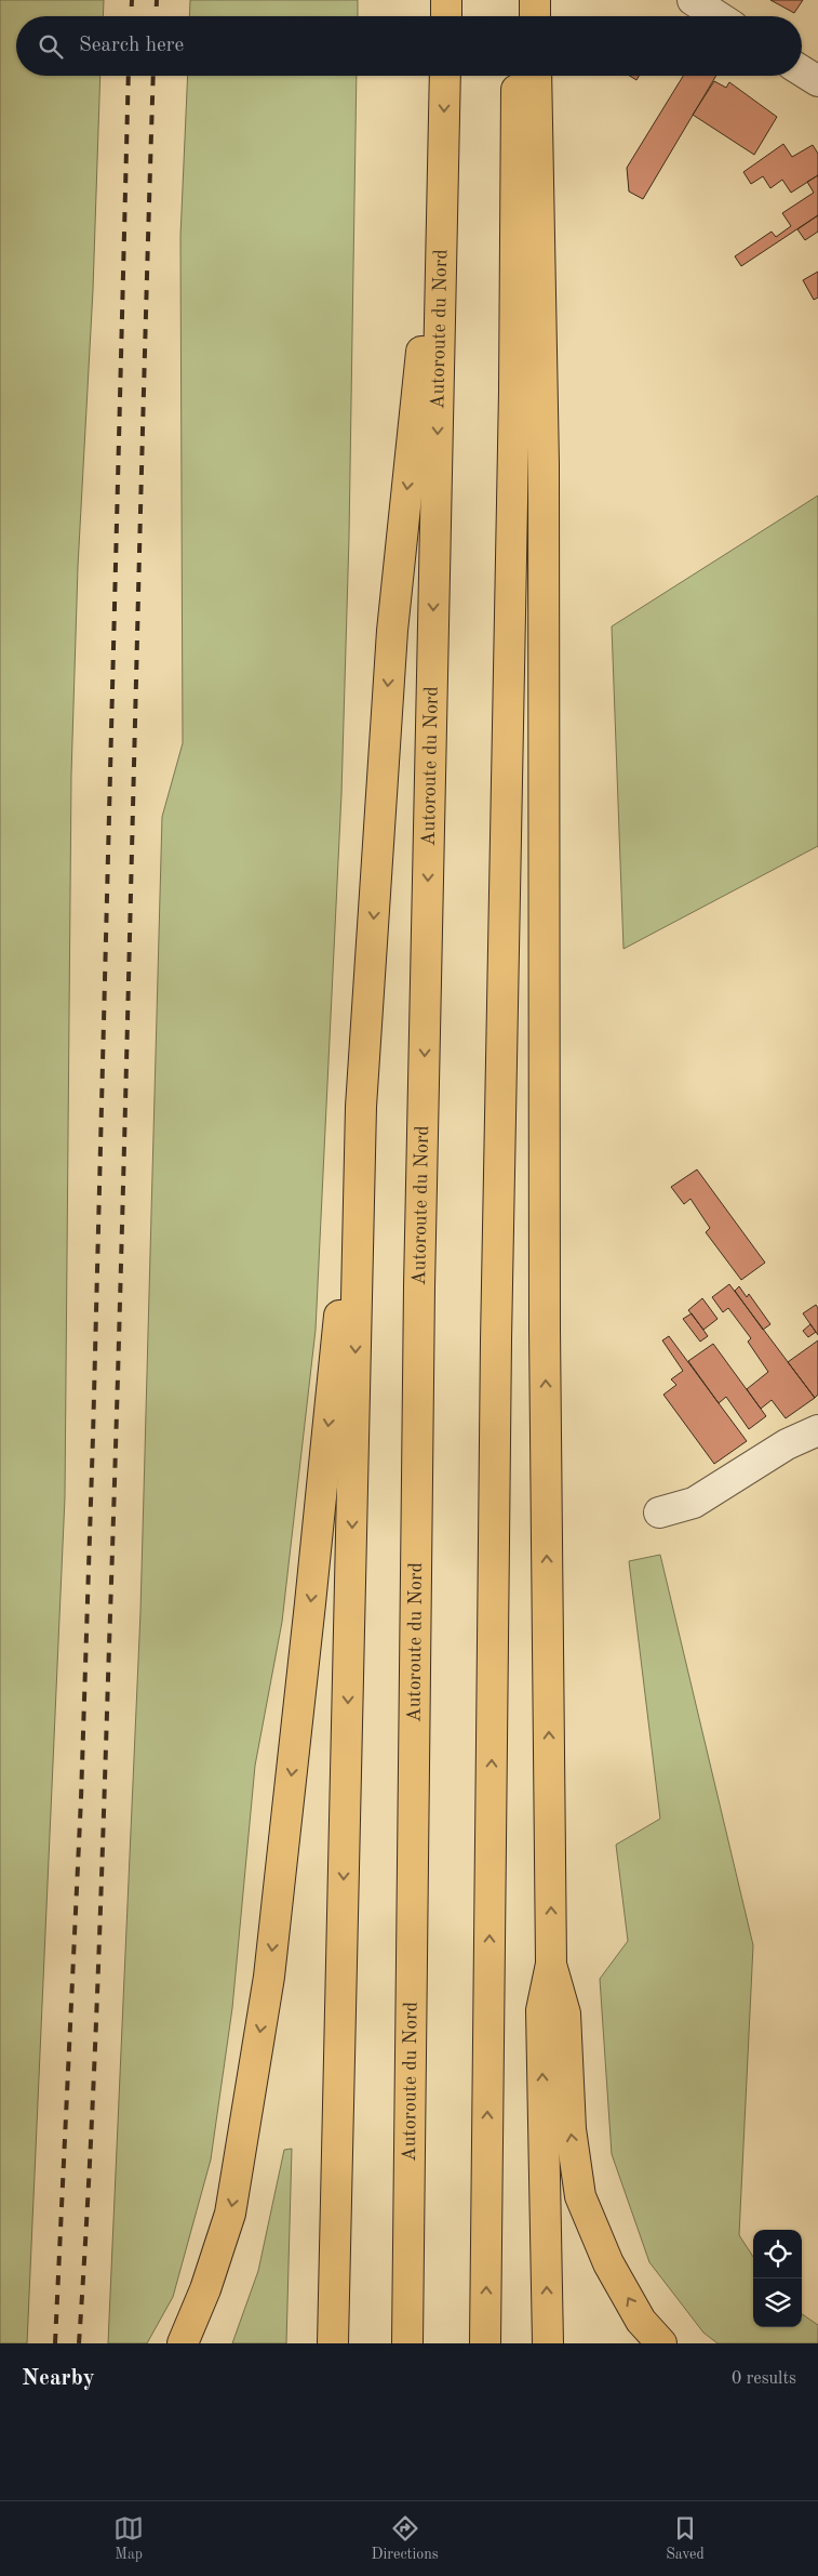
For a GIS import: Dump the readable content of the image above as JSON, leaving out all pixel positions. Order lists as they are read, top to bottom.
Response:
{
  "streets": {
    "highway": ["Autoroute du Nord"]
  },
  "page": {
    "search": "Search here",
    "heading": ["Nearby", "0 results"],
    "nav": ["Map", "Directions", "Saved"]
  }
}
